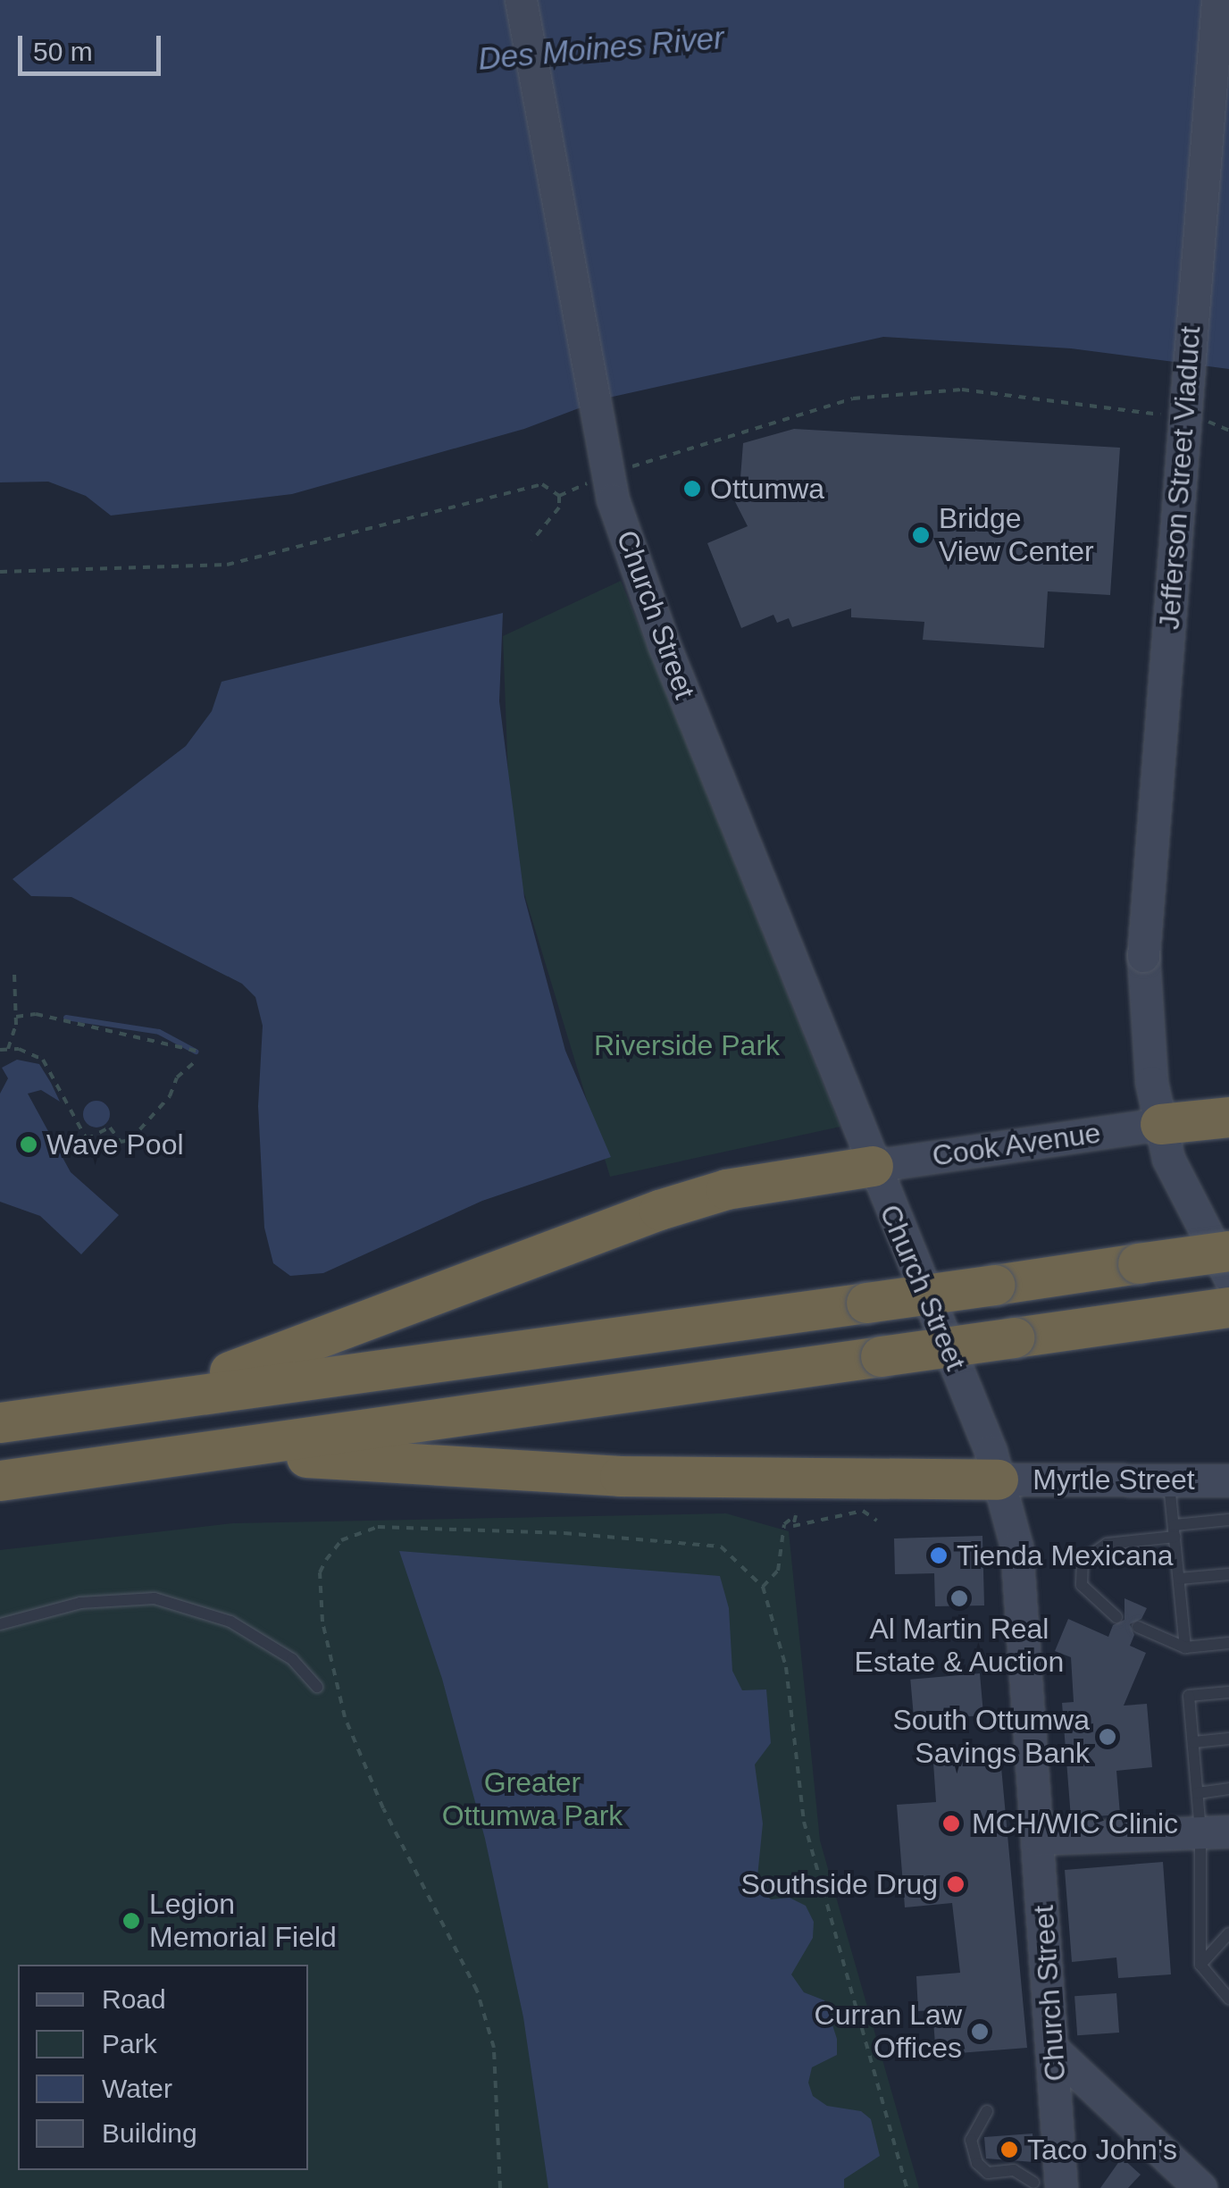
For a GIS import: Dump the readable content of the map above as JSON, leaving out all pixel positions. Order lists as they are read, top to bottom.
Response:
{
  "streets": {
    "main road": [
      "Jefferson Street Viaduct",
      "Church Street",
      "Cook Avenue",
      "Myrtle Street"
    ]
  },
  "crossings": [
    ["Jefferson Street Viaduct", "Cook Avenue"],
    ["Church Street", "Cook Avenue"],
    ["Church Street", "Myrtle Street"]
  ],
  "water": ["Des Moines River"],
  "parks": ["Riverside Park", "Greater Ottumwa Park"],
  "places": [
    "Ottumwa",
    "Bridge View Center",
    "Wave Pool",
    "Tienda Mexicana",
    "Al Martin Real Estate & Auction",
    "South Ottumwa Savings Bank",
    "MCH/WIC Clinic",
    "Southside Drug",
    "Legion Memorial Field",
    "Curran Law Offices",
    "Taco John's"
  ],
  "legend": [
    "Road",
    "Park",
    "Water",
    "Building"
  ],
  "scale_bar": "50 m"
}
